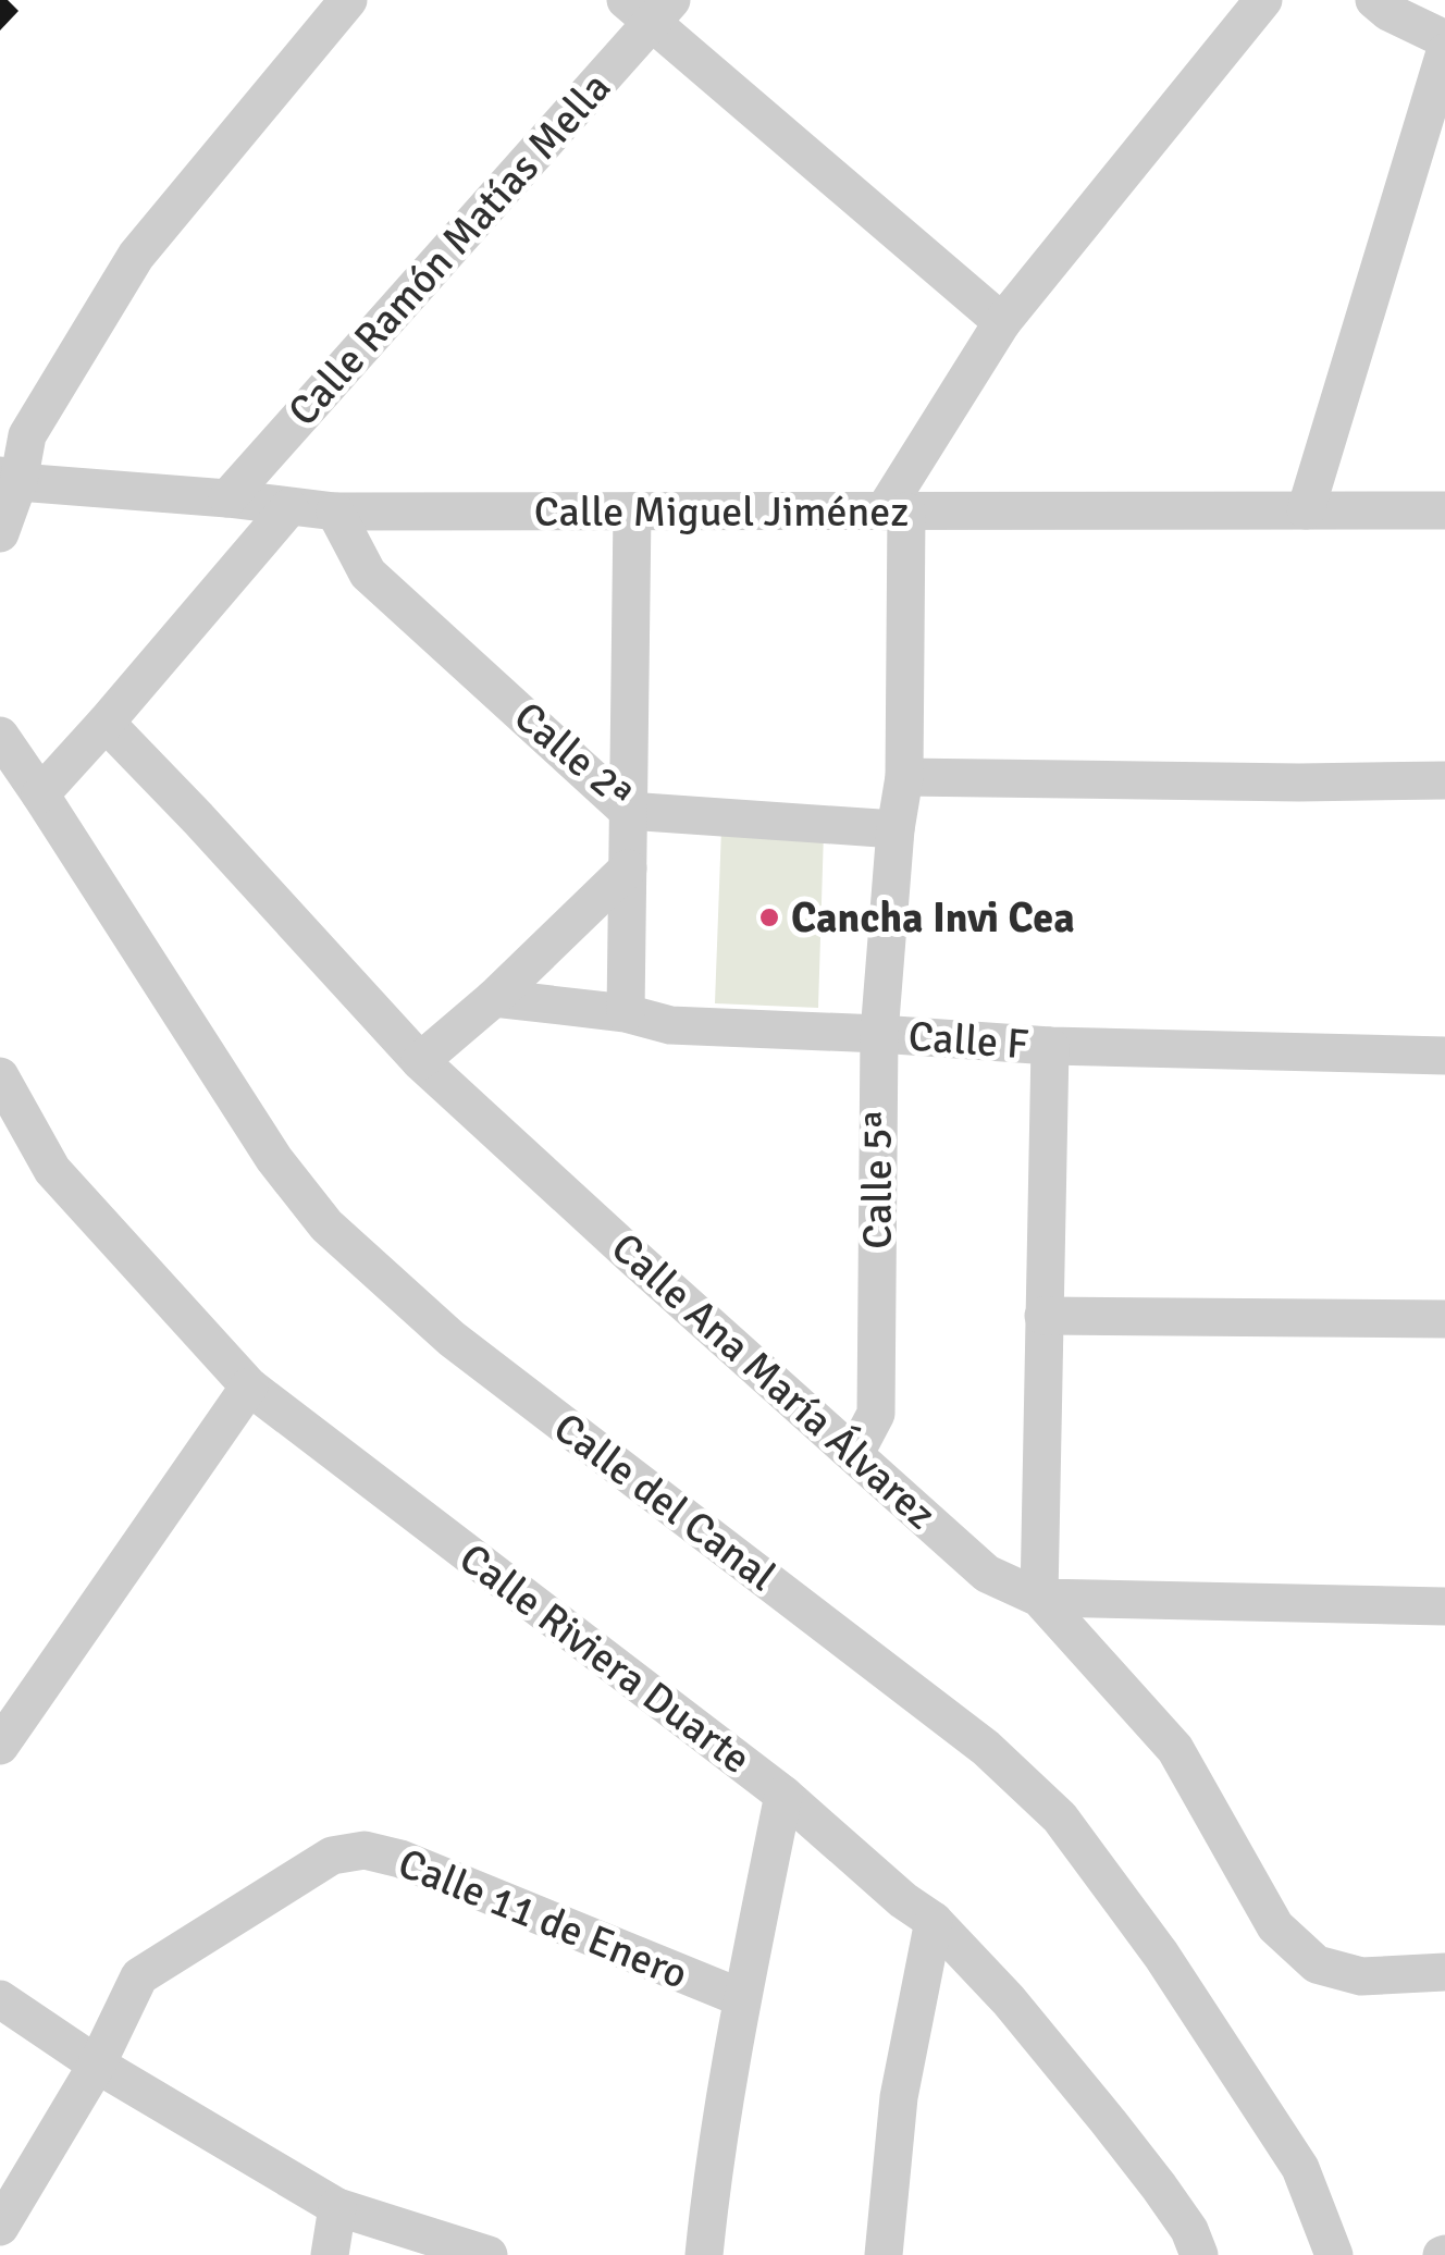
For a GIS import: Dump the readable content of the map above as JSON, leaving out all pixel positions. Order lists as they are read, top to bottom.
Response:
{
  "streets": {
    "street": [
      "Calle Ramón Matías Mella",
      "Calle Miguel Jiménez",
      "Calle 2ª",
      "Calle F",
      "Calle 5ª",
      "Calle Ana María Álvarez",
      "Calle del Canal",
      "Calle Riviera Duarte",
      "Calle 11 de Enero"
    ]
  },
  "crossings": [
    ["Calle Ramón Matías Mella", "Calle Miguel Jiménez"],
    ["Calle Miguel Jiménez", "Calle 2ª"],
    ["Calle Miguel Jiménez", "Calle 5ª"],
    ["Calle 2ª", "Calle 5ª"],
    ["Calle F", "Calle 5ª"],
    ["Calle 5ª", "Calle Ana María Álvarez"]
  ],
  "places": ["Cancha Invi Cea"]
}
